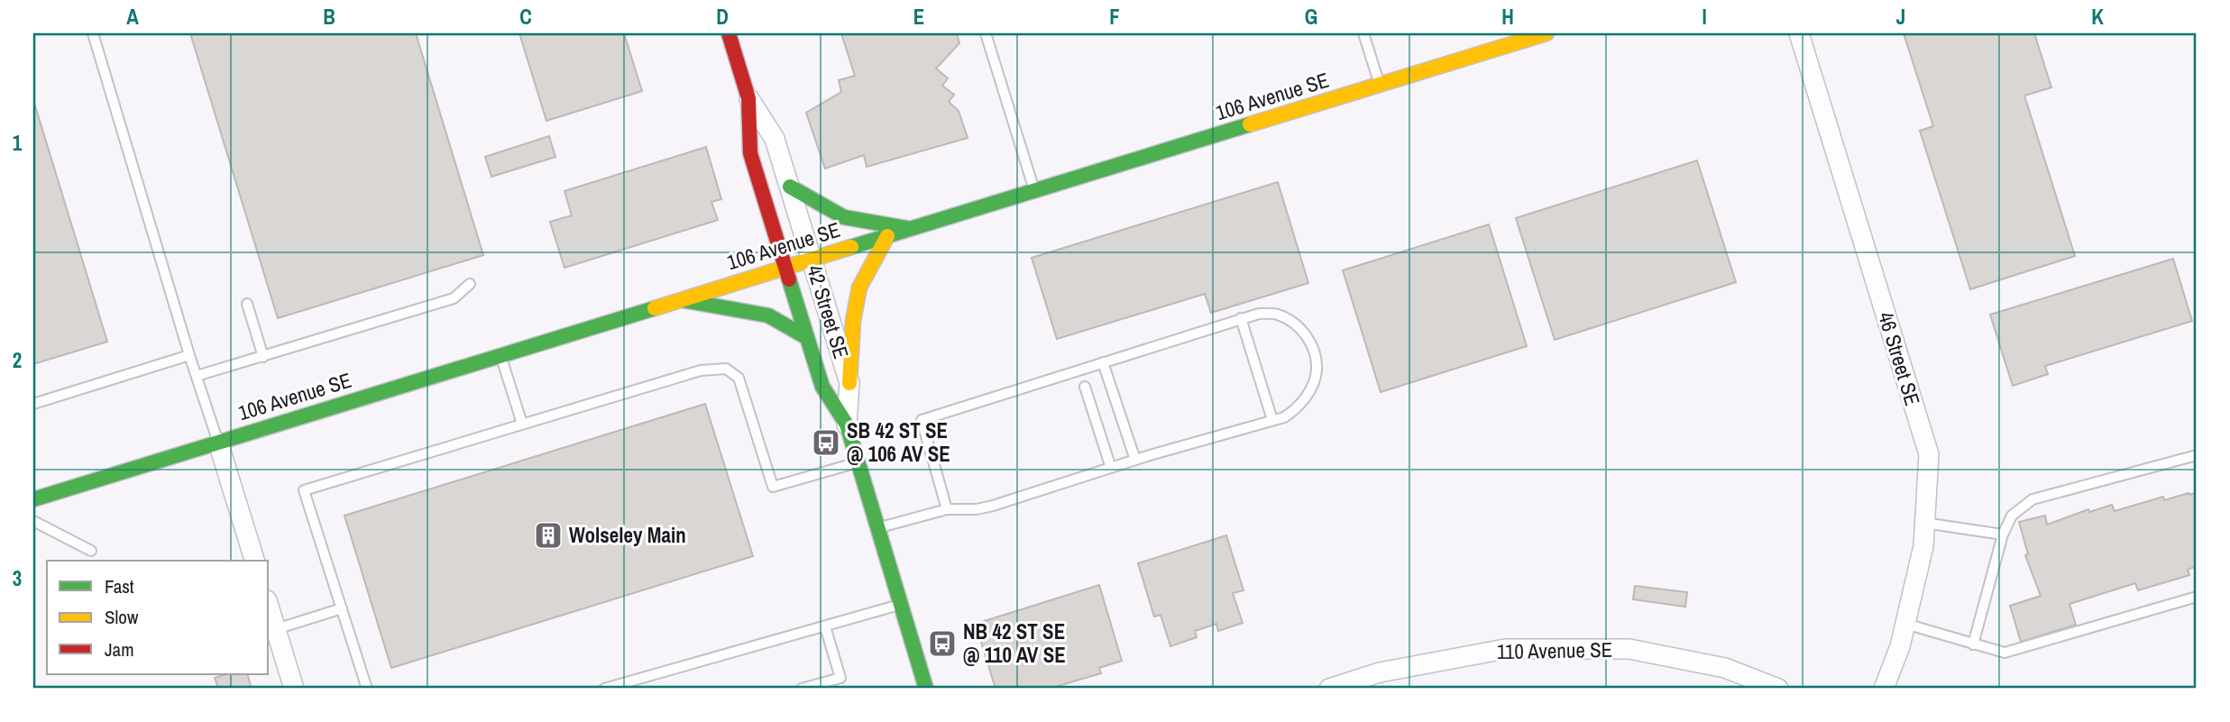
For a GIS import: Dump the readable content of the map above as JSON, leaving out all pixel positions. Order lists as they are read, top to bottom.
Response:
{
  "streets": {
    "street": [
      "106 Avenue SE",
      "42 Street SE",
      "46 Street SE",
      "110 Avenue SE"
    ]
  },
  "crossings": [
    ["106 Avenue SE", "42 Street SE"]
  ],
  "places": {
    "bus stop": ["SB 42 ST SE @ 106 AV SE", "NB 42 ST SE @ 110 AV SE"],
    "building": ["Wolseley Main"]
  },
  "legend": ["Fast", "Slow", "Jam"],
  "grid": {
    "columns": [
      "A",
      "B",
      "C",
      "D",
      "E",
      "F",
      "G",
      "H",
      "I",
      "J",
      "K"
    ],
    "rows": ["1", "2", "3"]
  }
}
